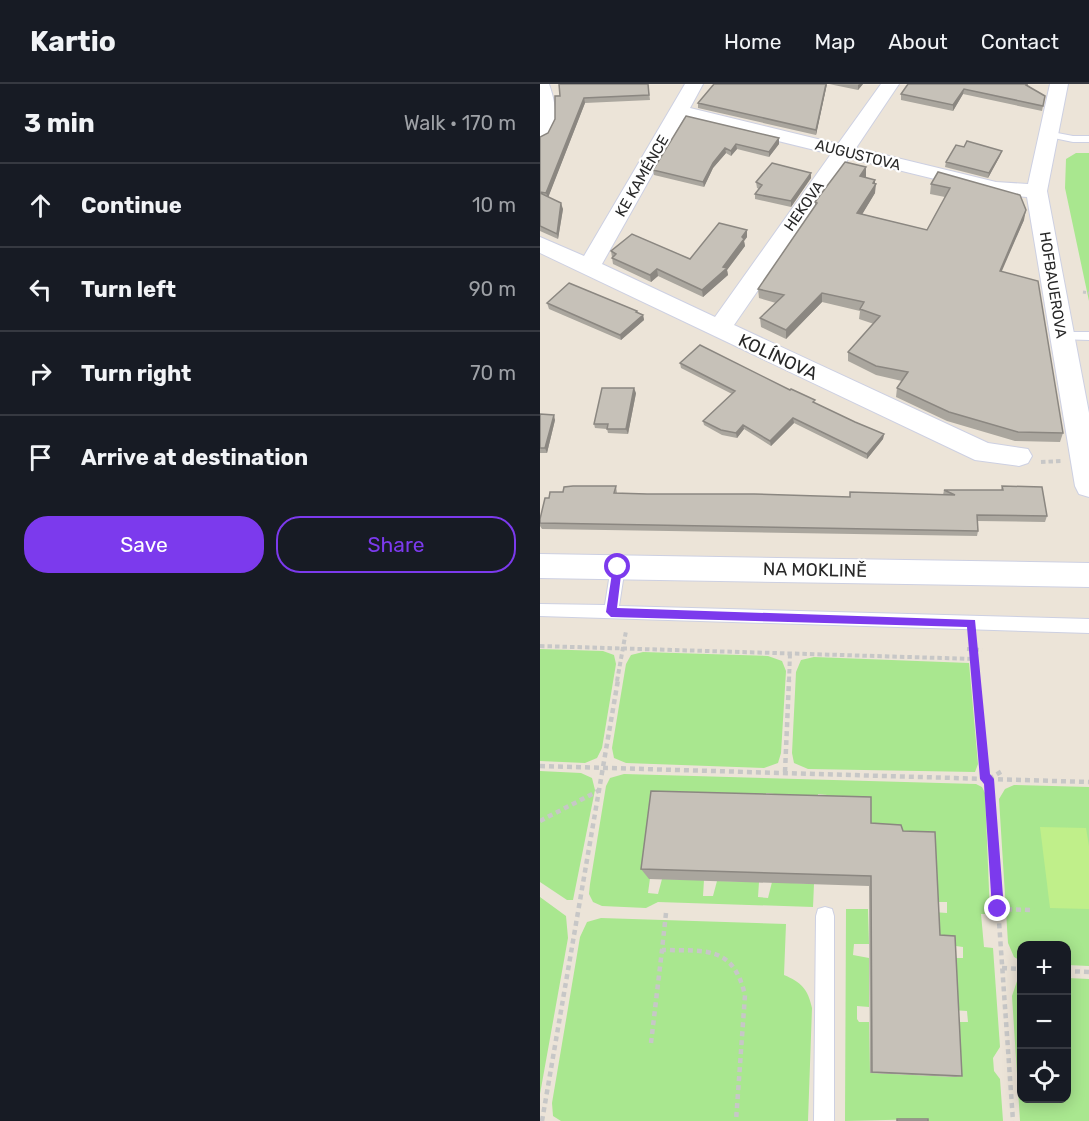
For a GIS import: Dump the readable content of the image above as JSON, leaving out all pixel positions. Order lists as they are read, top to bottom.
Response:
{
  "streets": {
    "street": [
      "AUGUSTOVA",
      "KE KAMÉNCE",
      "HEKOVA",
      "HOFBAUEROVA",
      "KOLÍNOVA",
      "NA MOKLINĚ"
    ]
  },
  "crossings": [
    ["AUGUSTOVA", "KE KAMÉNCE"],
    ["AUGUSTOVA", "HEKOVA"],
    ["AUGUSTOVA", "HOFBAUEROVA"],
    ["KE KAMÉNCE", "KOLÍNOVA"],
    ["HEKOVA", "KOLÍNOVA"]
  ],
  "page": {
    "header": "Kartio",
    "nav": [
      "Home",
      "Map",
      "About",
      "Contact"
    ],
    "heading": ["3 min", "Walk · 170 m"],
    "list": [
      ["Continue", "10 m"],
      ["Turn left", "90 m"],
      ["Turn right", "70 m"],
      "Arrive at destination"
    ],
    "buttons": ["Save", "Share"],
    "map_buttons": ["+", "−"]
  }
}
